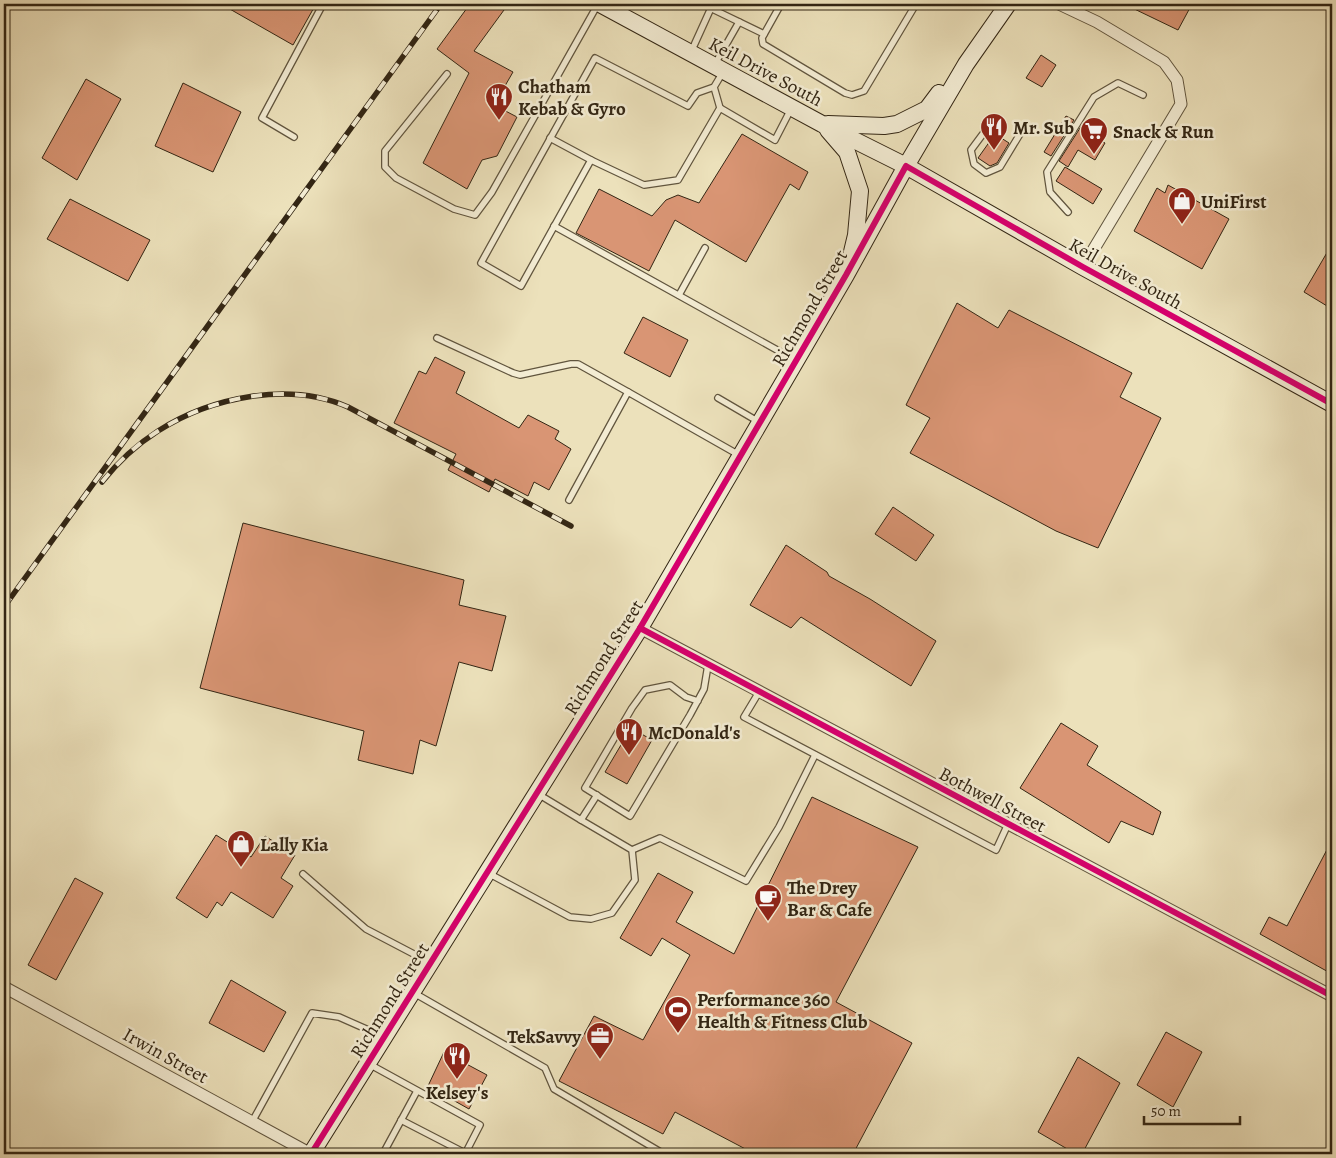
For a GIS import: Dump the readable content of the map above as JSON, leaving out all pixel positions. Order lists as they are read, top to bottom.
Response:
{
  "streets": {
    "main road": ["Keil Drive South", "Richmond Street"],
    "street": ["Bothwell Street", "Irwin Street"]
  },
  "crossings": [
    ["Keil Drive South", "Richmond Street"],
    ["Richmond Street", "Bothwell Street"],
    ["Richmond Street", "Irwin Street"]
  ],
  "places": {
    "restaurant": [
      "Chatham Kebab & Gyro",
      "Mr. Sub",
      "McDonald's",
      "Kelsey's"
    ],
    "supermarket": ["Snack & Run"],
    "shop": ["UniFirst", "Lally Kia"],
    "cafe": ["The Drey Bar & Cafe"],
    "sports": ["Performance 360 Health & Fitness Club"],
    "office": ["TekSavvy"]
  },
  "scale_bar": "50 m"
}
